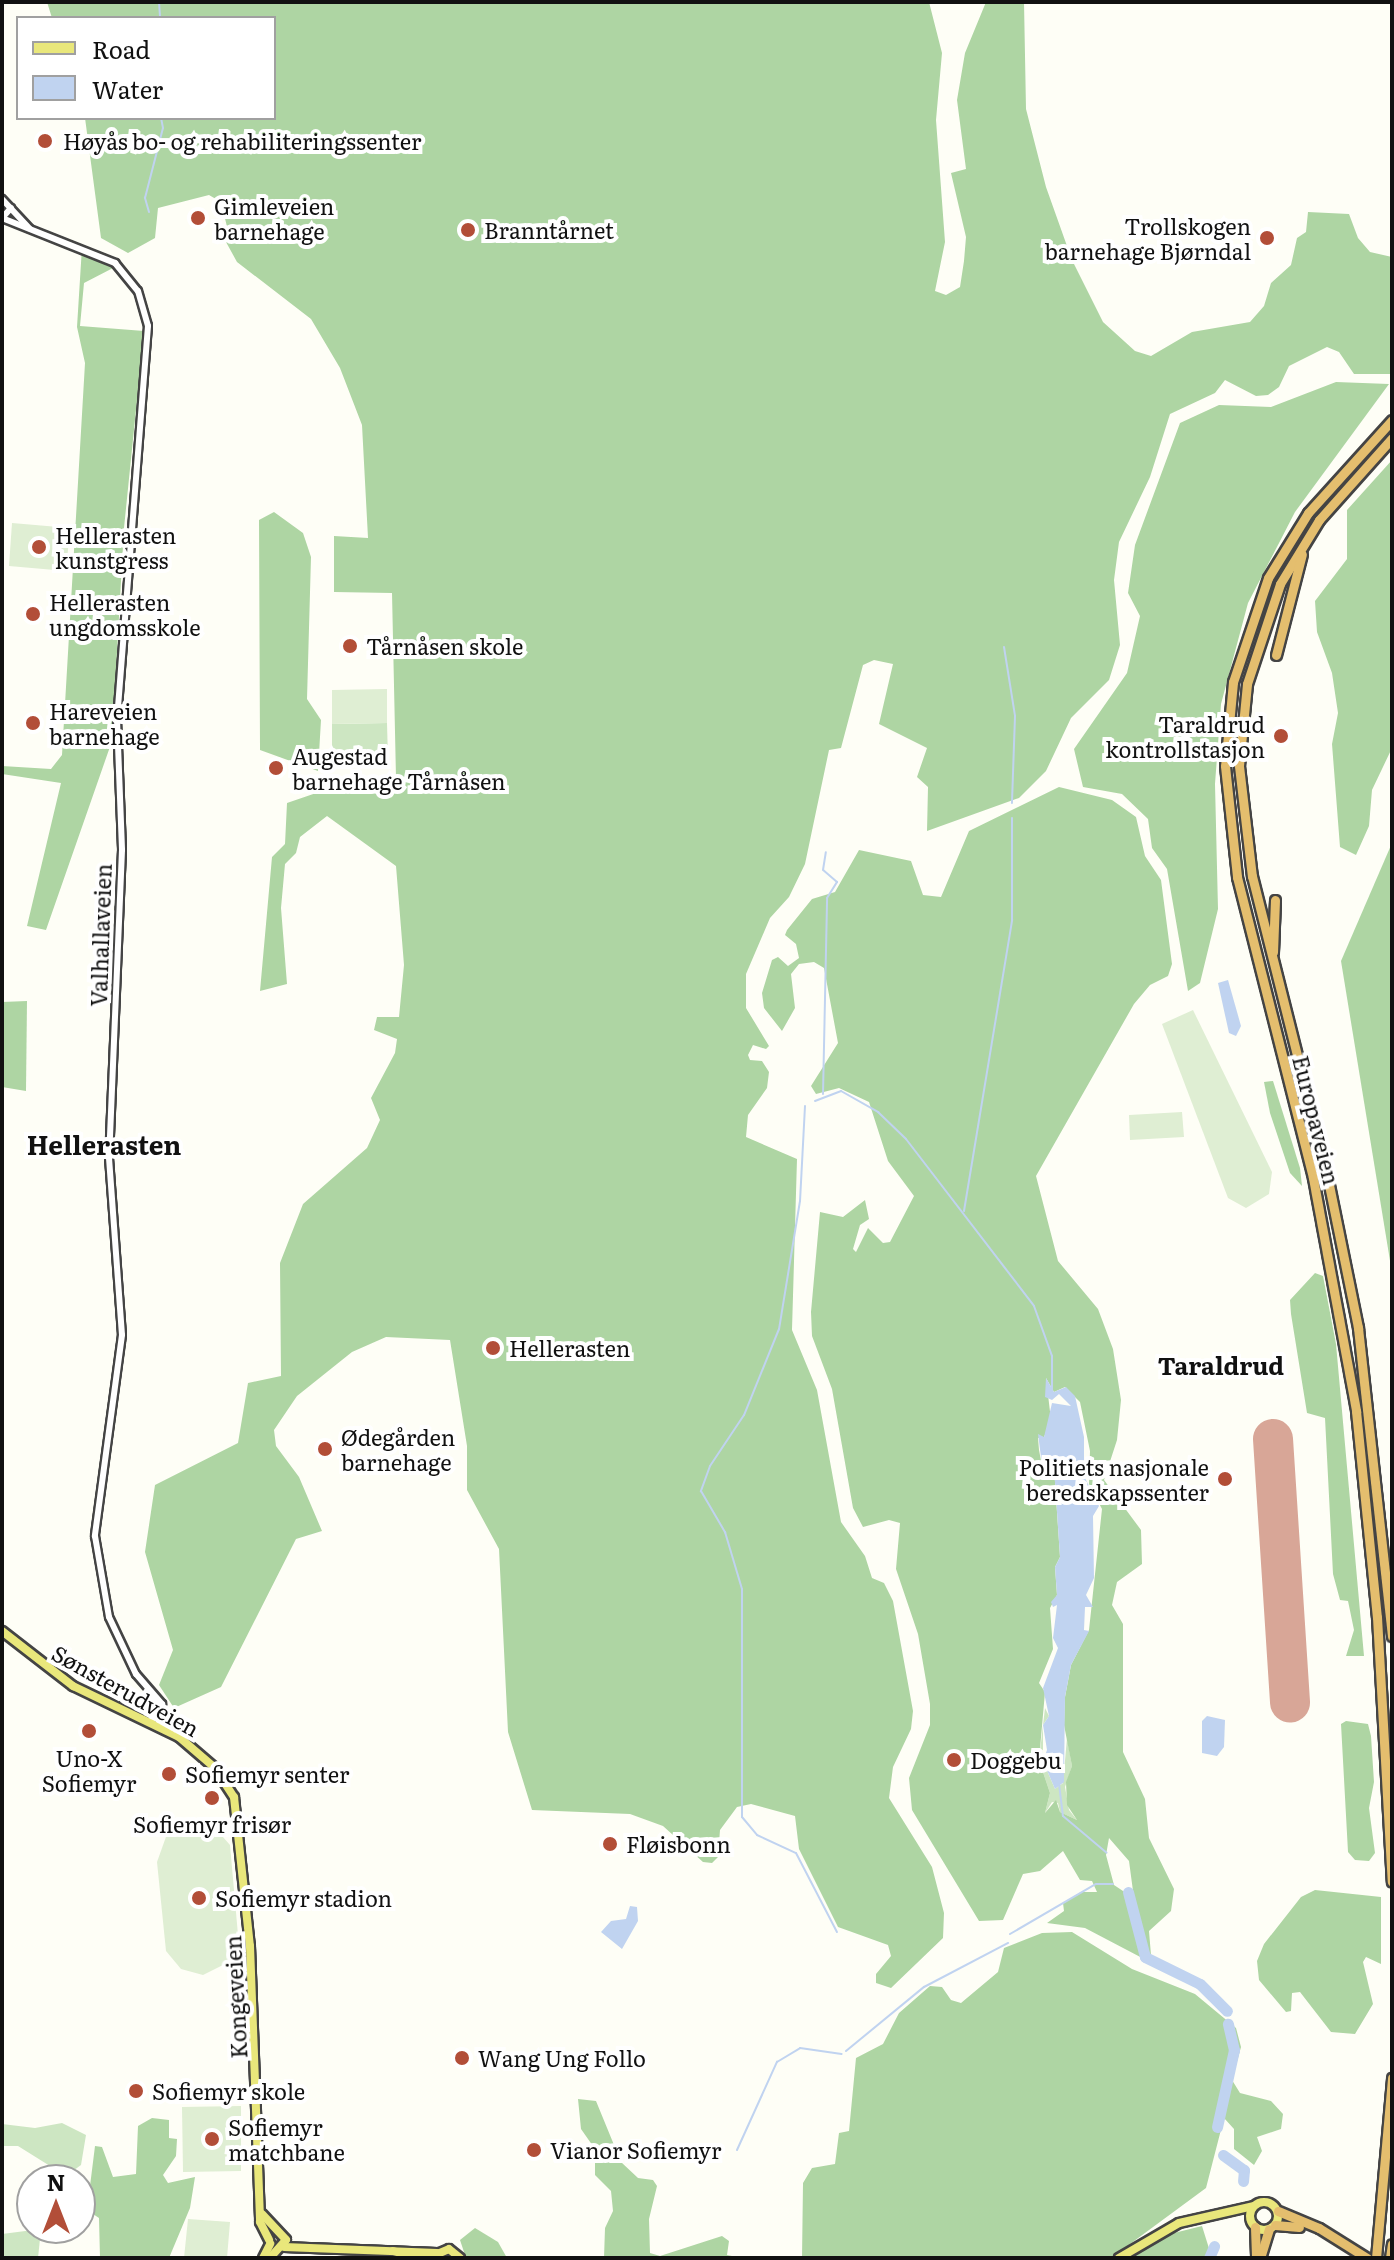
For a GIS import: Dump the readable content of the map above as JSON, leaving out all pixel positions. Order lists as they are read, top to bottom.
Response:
{
  "streets": {
    "highway": ["Europaveien"],
    "main road": ["Sønsterudveien", "Kongeveien"],
    "street": ["Valhallaveien"]
  },
  "crossings": [
    ["Valhallaveien", "Sønsterudveien"],
    ["Sønsterudveien", "Kongeveien"]
  ],
  "districts": ["Hellerasten", "Taraldrud"],
  "places": [
    "Høyås bo- og rehabiliteringssenter",
    "Gimleveien barnehage",
    "Branntårnet",
    "Trollskogen barnehage Bjørndal",
    "Hellerasten kunstgress",
    "Hellerasten ungdomsskole",
    "Tårnåsen skole",
    "Hareveien barnehage",
    "Taraldrud kontrollstasjon",
    "Augestad barnehage Tårnåsen",
    "Hellerasten",
    "Ødegården barnehage",
    "Politiets nasjonale beredskapssenter",
    "Uno-X Sofiemyr",
    "Doggebu",
    "Sofiemyr senter",
    "Sofiemyr frisør",
    "Fløisbonn",
    "Sofiemyr stadion",
    "Wang Ung Follo",
    "Sofiemyr skole",
    "Sofiemyr matchbane",
    "Vianor Sofiemyr"
  ],
  "legend": ["Road", "Water"],
  "north": "top"
}
